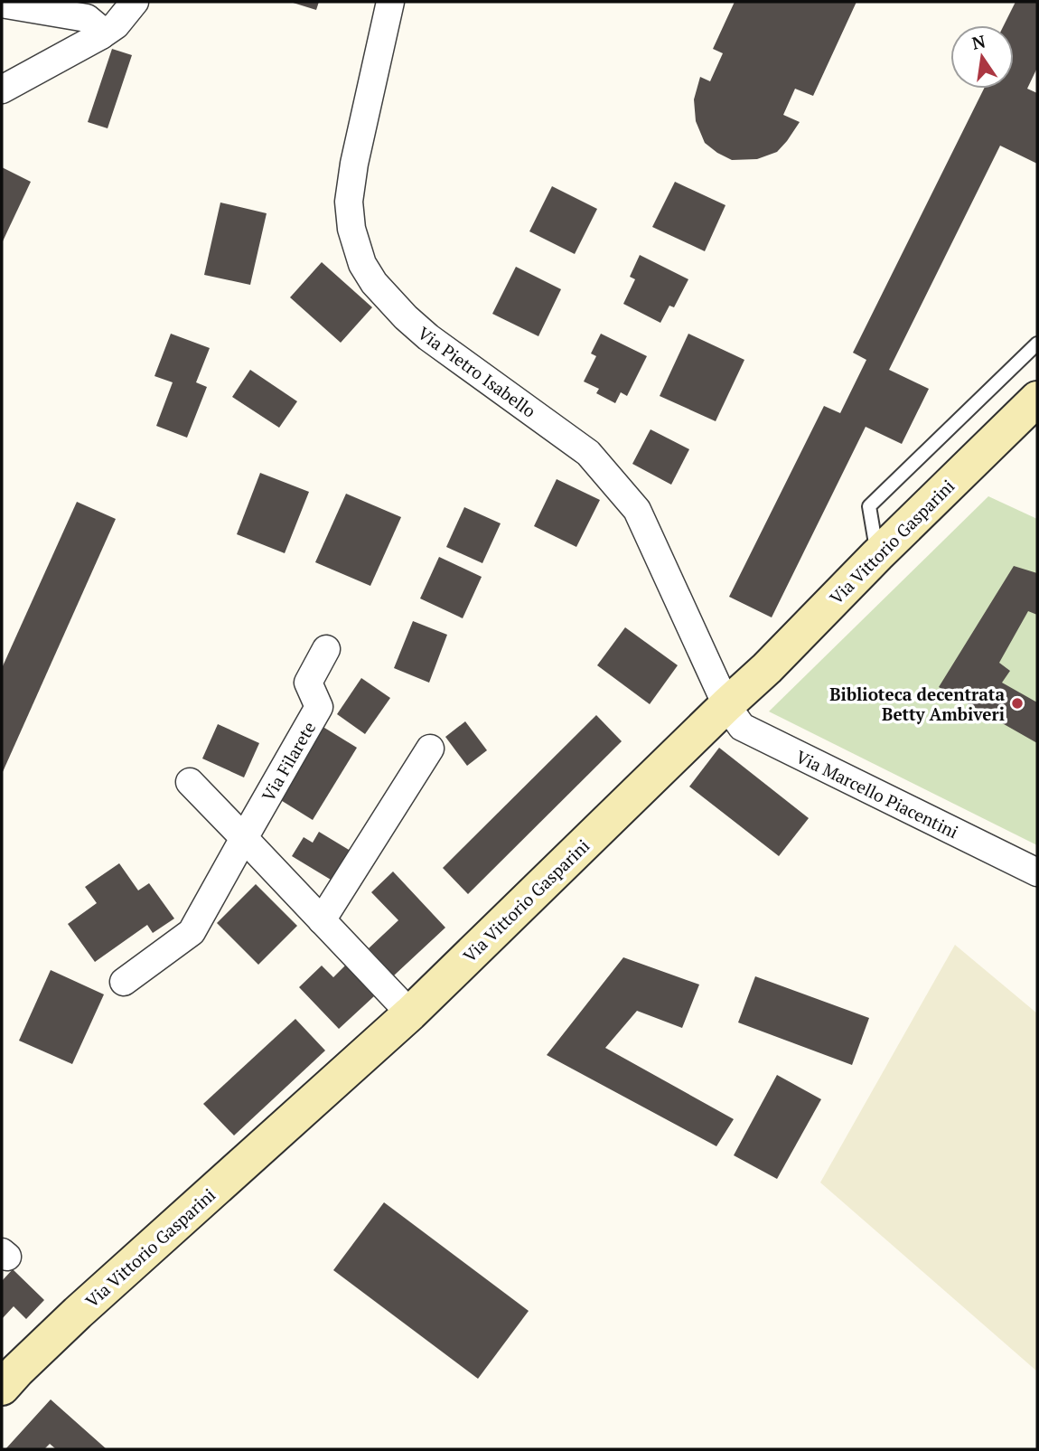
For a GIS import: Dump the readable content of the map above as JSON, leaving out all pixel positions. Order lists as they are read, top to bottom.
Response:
{
  "streets": {
    "street": [
      "Via Pietro Isabello",
      "Via Vittorio Gasparini",
      "Via Filarete",
      "Via Marcello Piacentini"
    ]
  },
  "crossings": [
    ["Via Pietro Isabello", "Via Vittorio Gasparini"],
    ["Via Pietro Isabello", "Via Marcello Piacentini"],
    ["Via Vittorio Gasparini", "Via Marcello Piacentini"]
  ],
  "places": ["Biblioteca decentrata Betty Ambiveri"],
  "north": "top"
}
